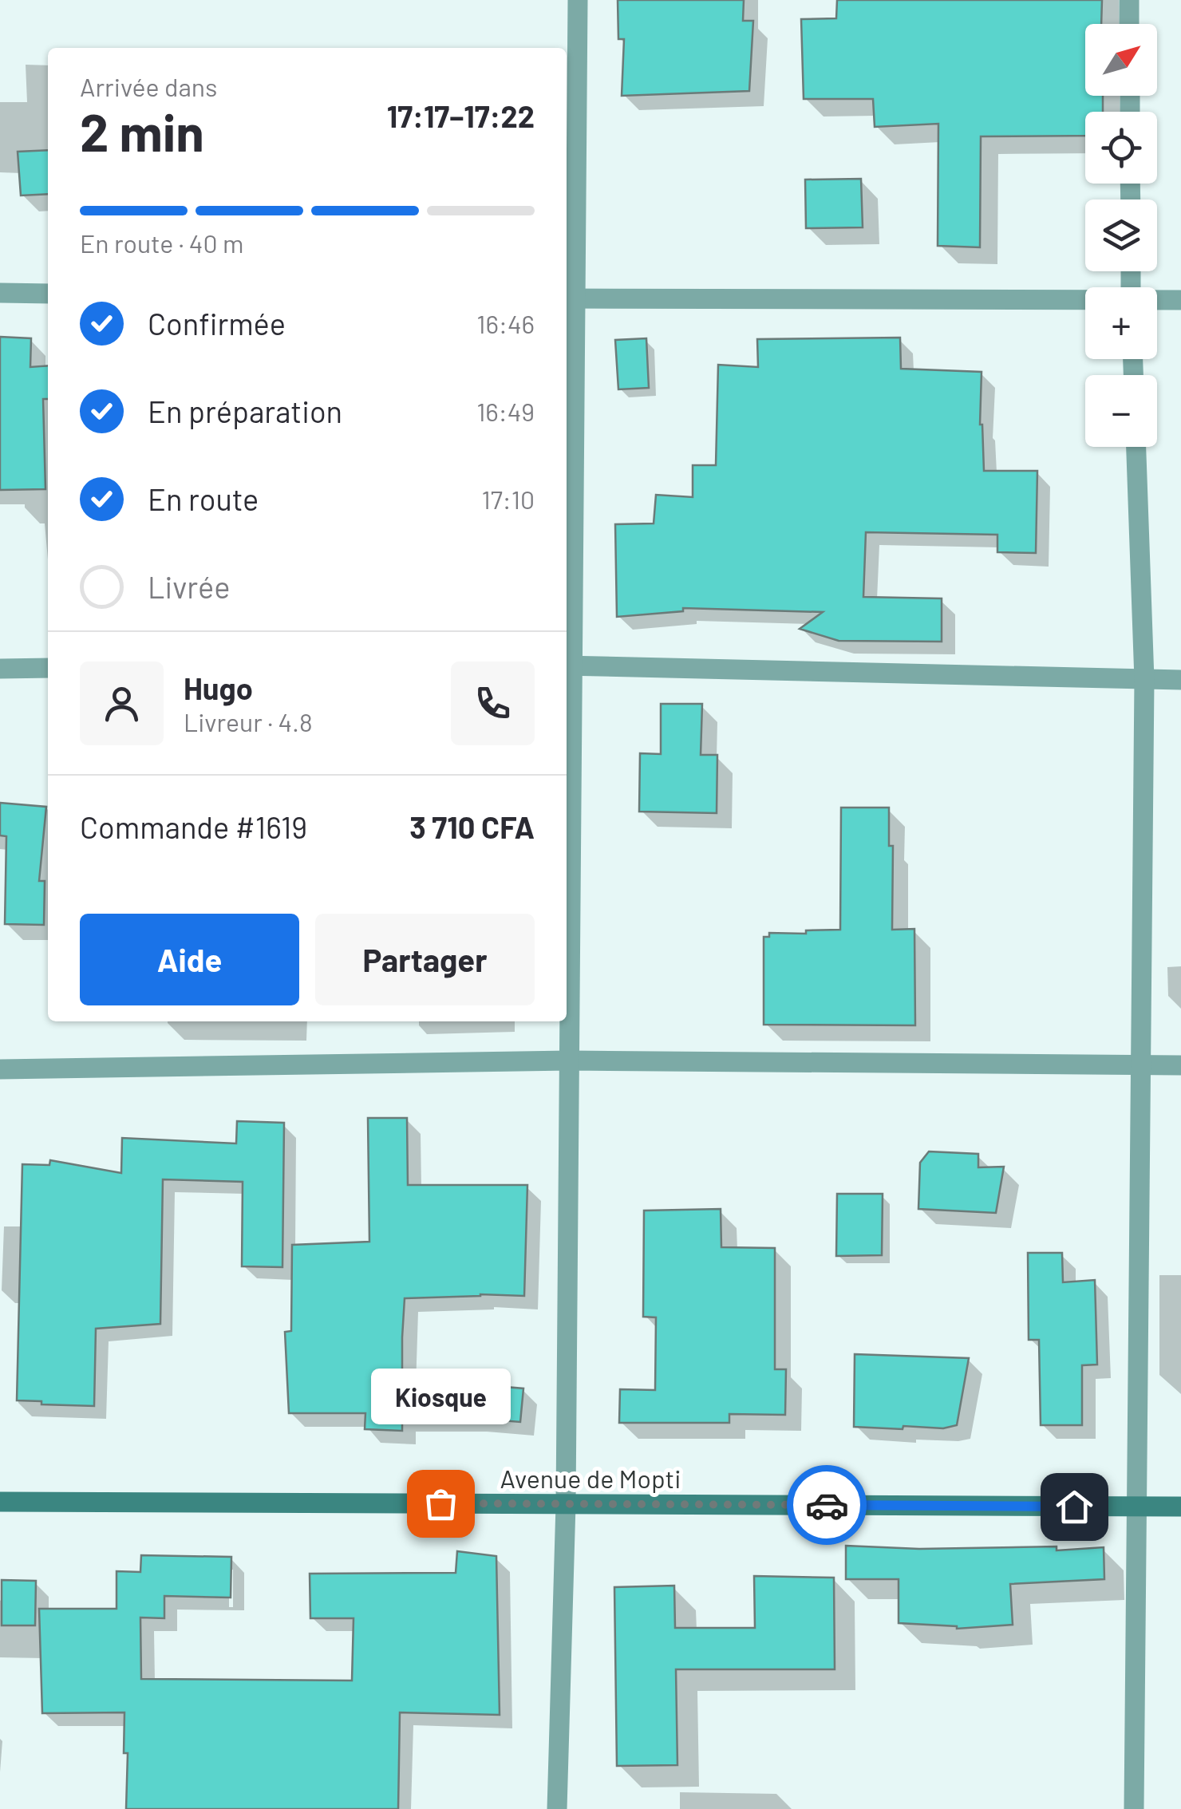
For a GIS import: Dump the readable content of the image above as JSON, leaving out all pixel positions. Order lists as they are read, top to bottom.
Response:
{
  "streets": {
    "street": ["Avenue de Mopti"]
  },
  "places": ["Kiosque"],
  "north": "top right",
  "page": {
    "map_buttons": ["+", "−"],
    "heading": ["2 min", "Arrivée dans", "17:17–17:22"],
    "panel": [
      "Hugo",
      "Livreur · 4.8",
      "Commande #1619",
      "3 710 CFA"
    ],
    "bar": "En route · 40 m",
    "list": [
      ["Confirmée", "16:46"],
      ["En préparation", "16:49"],
      ["En route", "17:10"],
      "Livrée"
    ],
    "buttons": ["Aide", "Partager"],
    "bubble": "Kiosque"
  }
}
